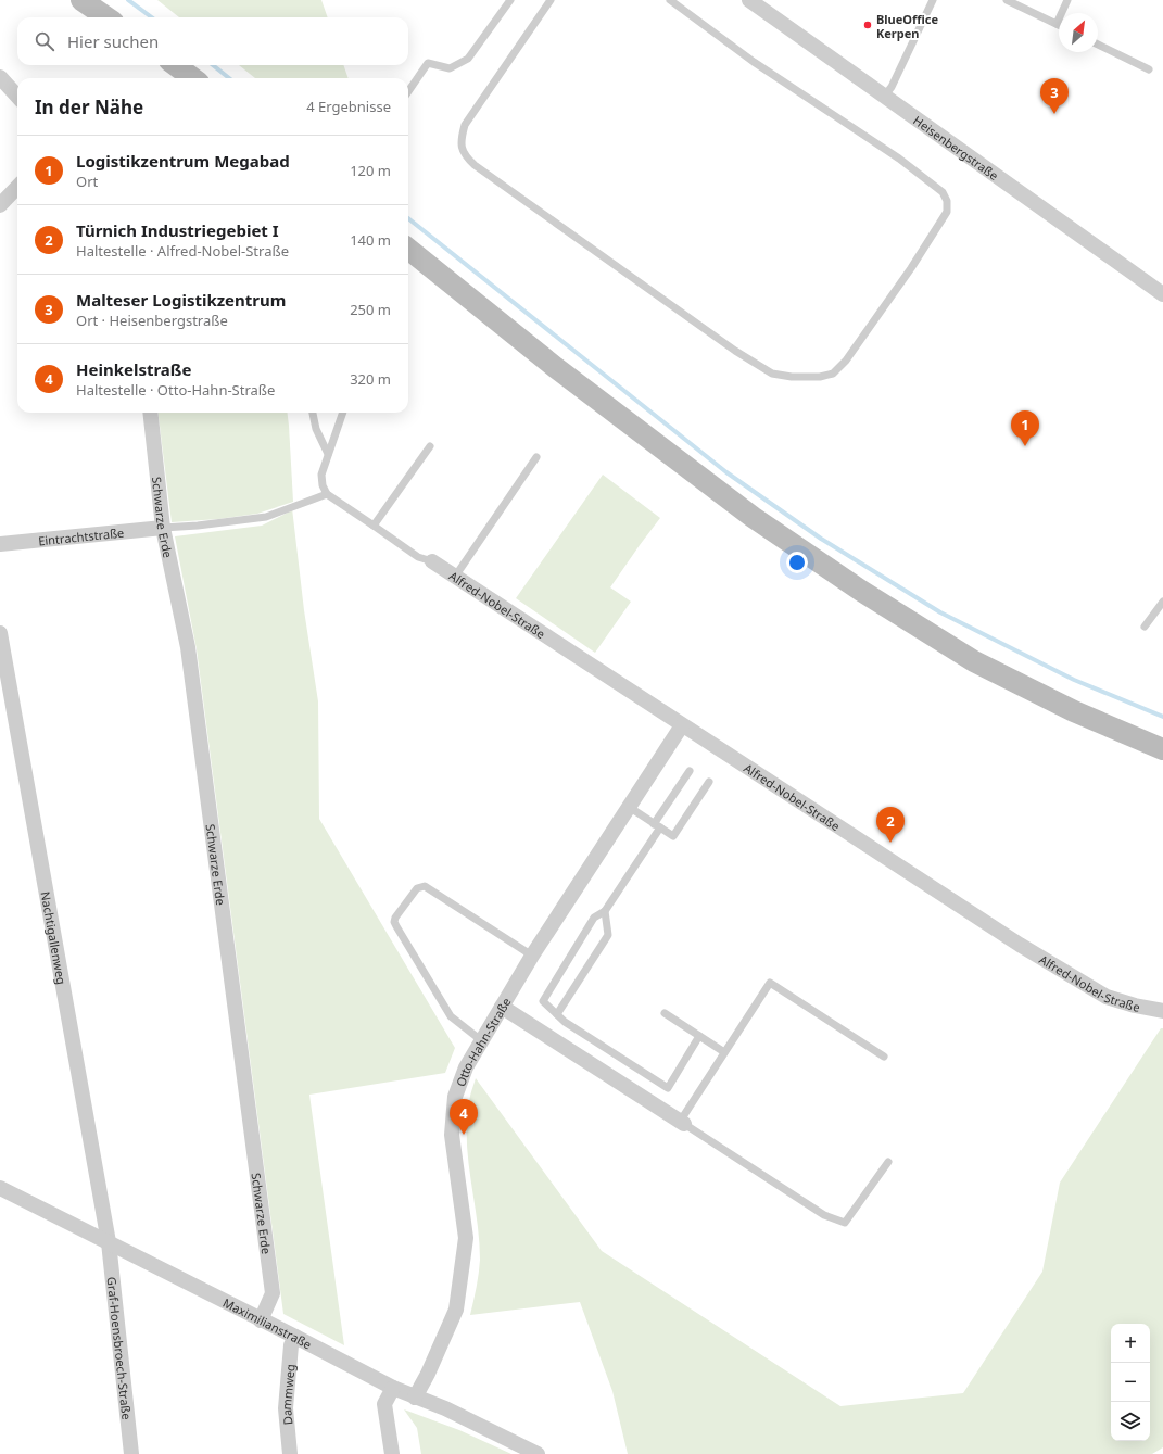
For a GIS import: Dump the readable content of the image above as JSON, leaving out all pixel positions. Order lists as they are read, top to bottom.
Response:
{
  "streets": {
    "street": [
      "Heisenbergstraße",
      "Schwarze Erde",
      "Eintrachtstraße",
      "Alfred-Nobel-Straße",
      "Nachtigallenweg",
      "Otto-Hahn-Straße",
      "Maximilianstraße",
      "Graf-Hoensbroech-Straße",
      "Dammweg"
    ]
  },
  "crossings": [
    ["Schwarze Erde", "Eintrachtstraße"],
    ["Schwarze Erde", "Maximilianstraße"],
    ["Alfred-Nobel-Straße", "Otto-Hahn-Straße"],
    ["Nachtigallenweg", "Maximilianstraße"],
    ["Nachtigallenweg", "Graf-Hoensbroech-Straße"],
    ["Otto-Hahn-Straße", "Maximilianstraße"],
    ["Maximilianstraße", "Graf-Hoensbroech-Straße"],
    ["Maximilianstraße", "Dammweg"]
  ],
  "places": ["BlueOffice Kerpen"],
  "north": "top right",
  "page": {
    "search": "Hier suchen",
    "pins": [
      "3",
      "1",
      "2",
      "4"
    ],
    "heading": ["In der Nähe", "4 Ergebnisse"],
    "list": [
      {
        "mark": "1",
        "name": "Logistikzentrum Megabad",
        "note": "Ort",
        "value": "120 m"
      },
      {
        "mark": "2",
        "name": "Türnich Industriegebiet I",
        "note": "Haltestelle · Alfred-Nobel-Straße",
        "value": "140 m"
      },
      {
        "mark": "3",
        "name": "Malteser Logistikzentrum",
        "note": "Ort · Heisenbergstraße",
        "value": "250 m"
      },
      {
        "mark": "4",
        "name": "Heinkelstraße",
        "note": "Haltestelle · Otto-Hahn-Straße",
        "value": "320 m"
      }
    ],
    "map_buttons": ["+", "−"]
  }
}
